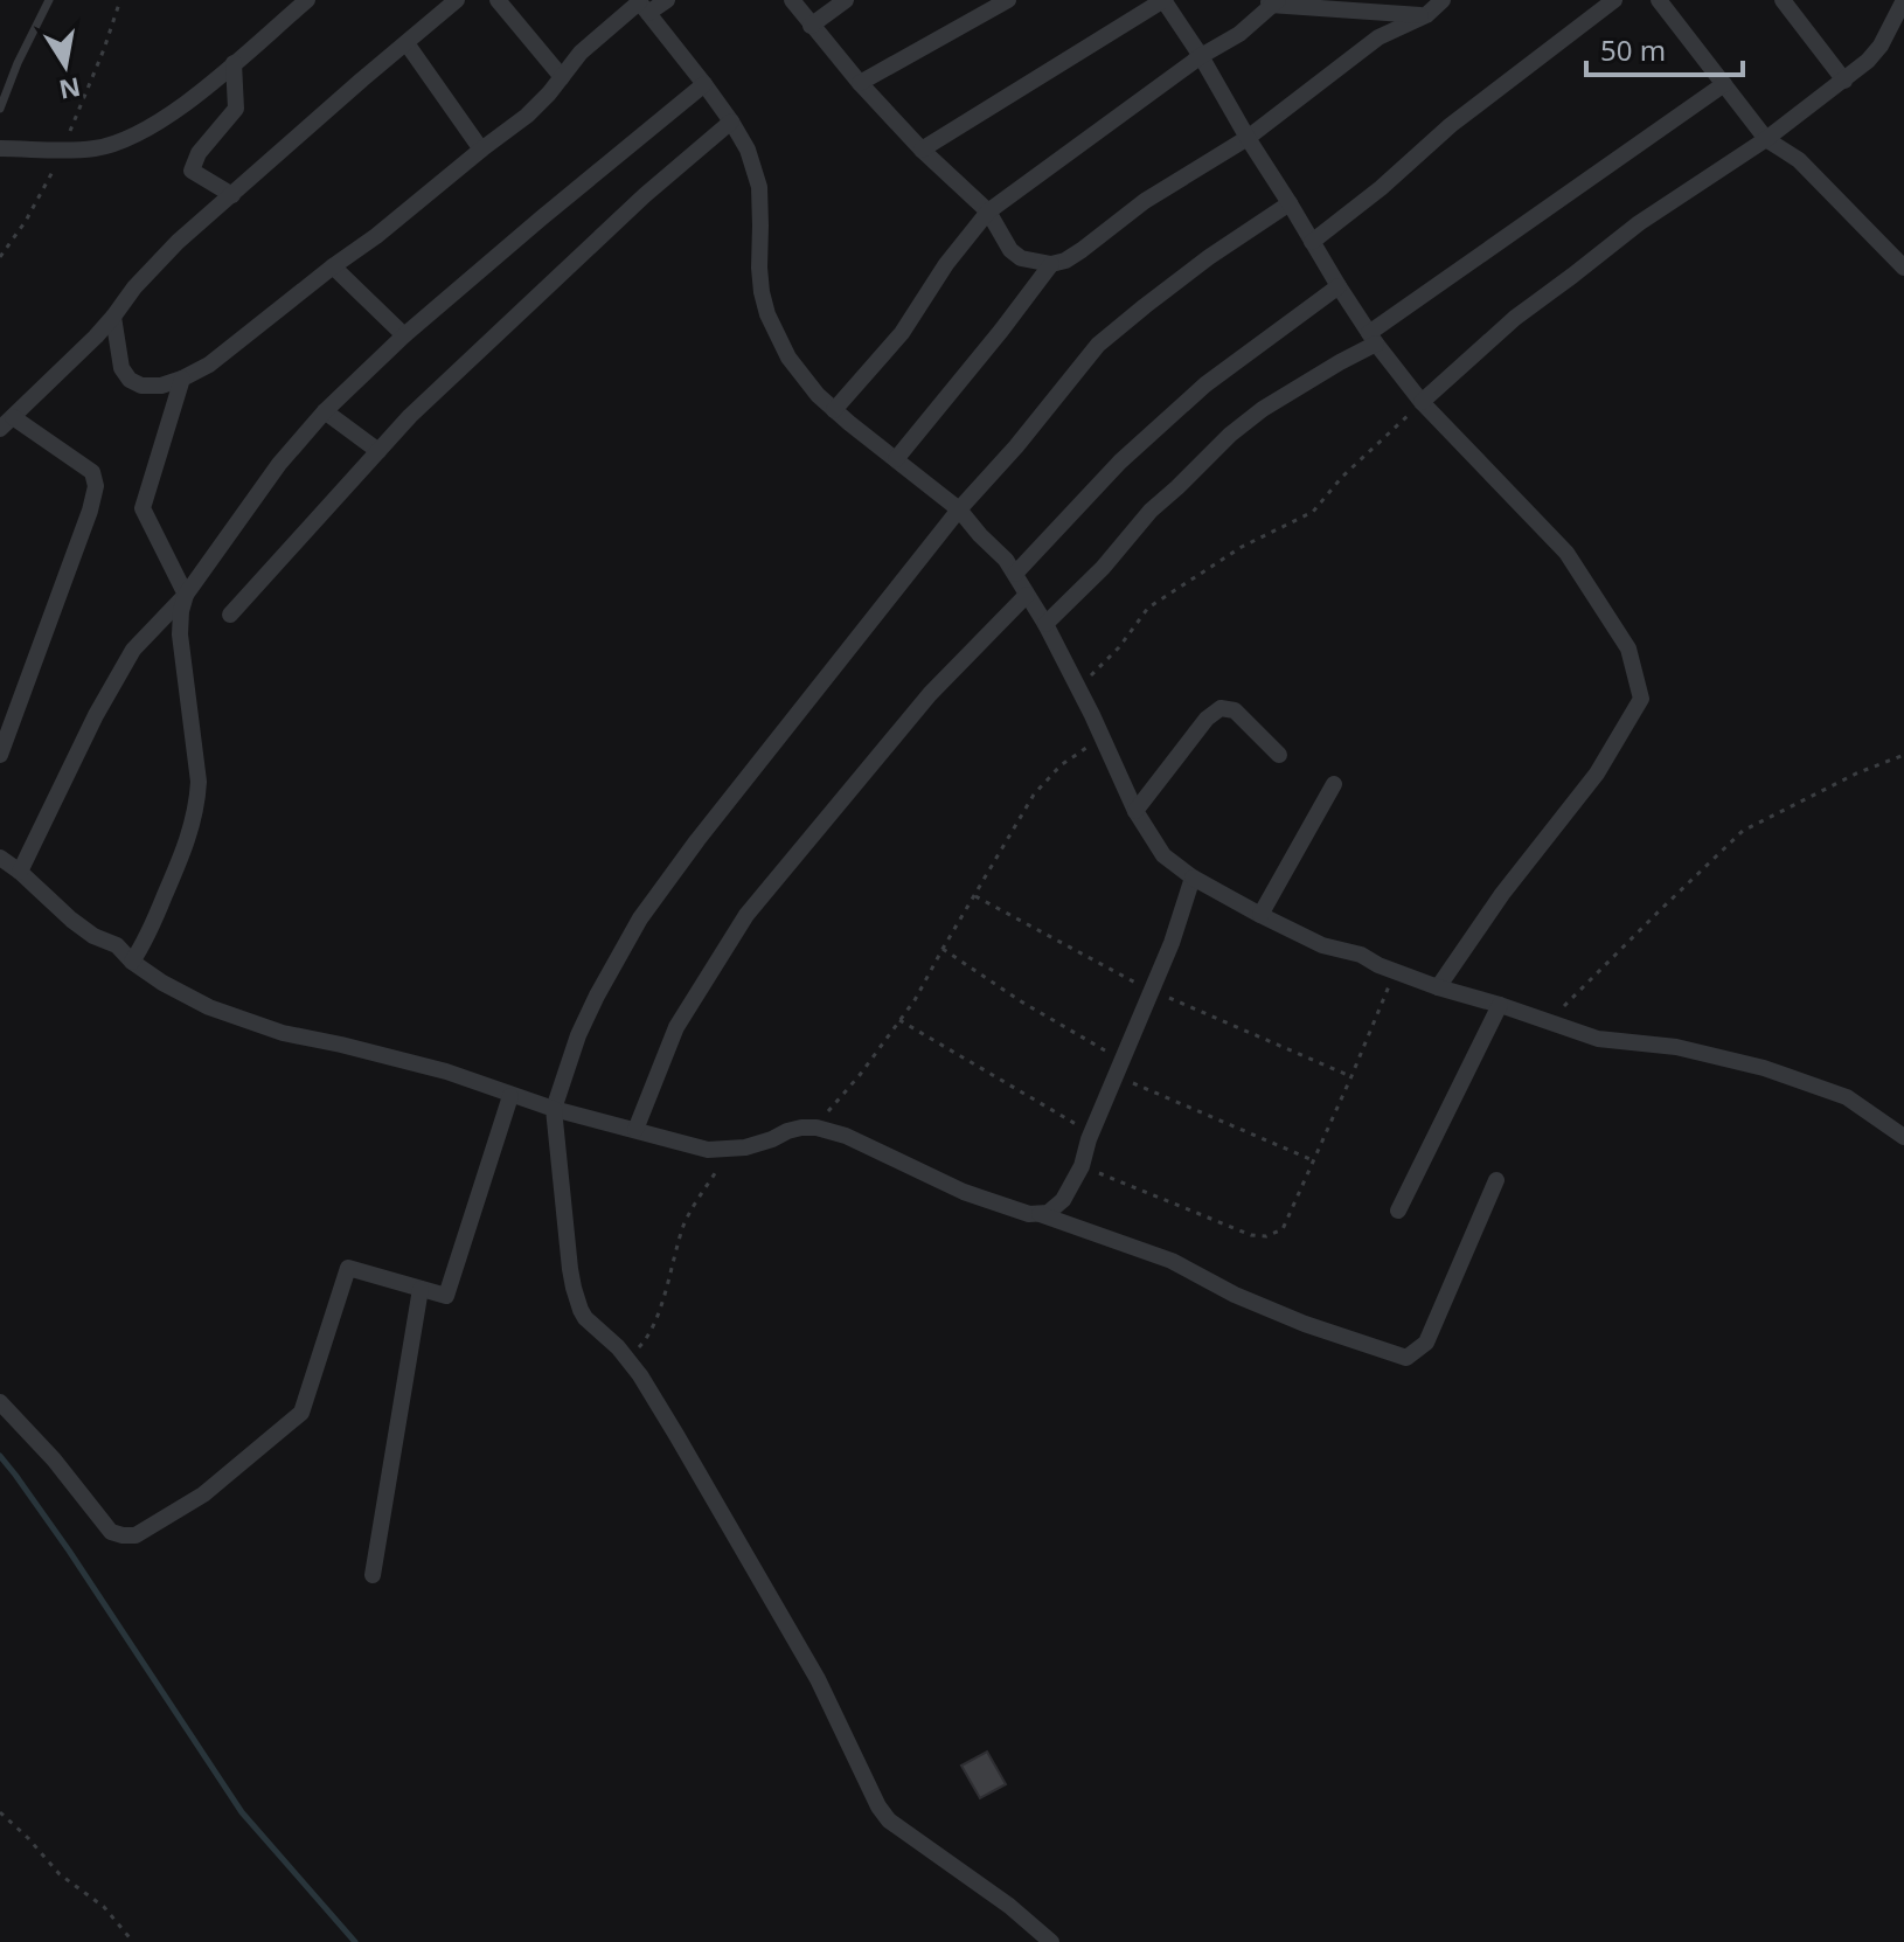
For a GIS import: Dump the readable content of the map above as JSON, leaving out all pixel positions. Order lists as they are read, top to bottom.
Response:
{
  "scale_bar": "50 m",
  "north": "bottom"
}
